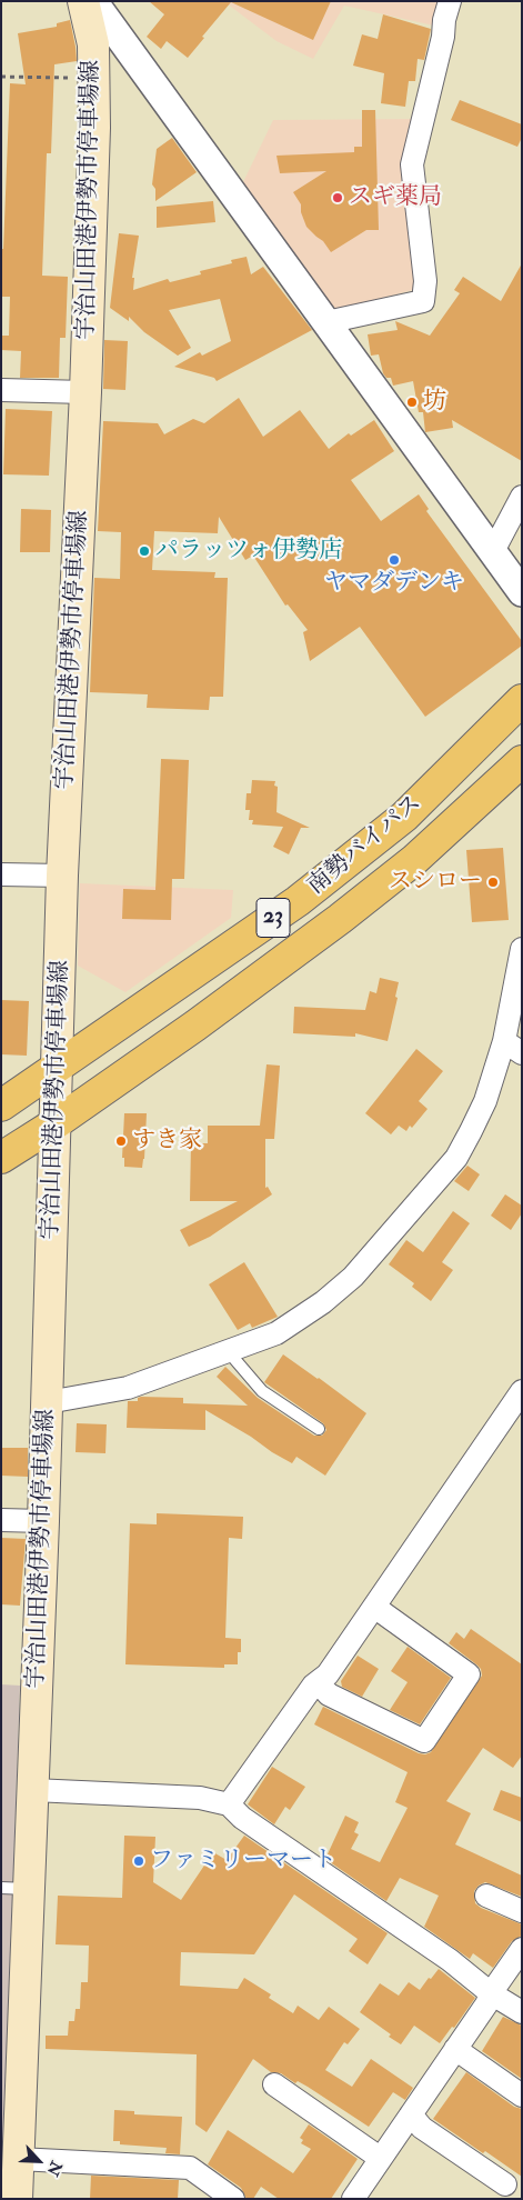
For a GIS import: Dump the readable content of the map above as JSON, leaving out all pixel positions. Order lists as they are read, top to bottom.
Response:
{
  "streets": {
    "highway": ["南勢バイパス", "23"],
    "main road": ["宇治山田港伊勢市停車場線"]
  },
  "crossings": [
    ["宇治山田港伊勢市停車場線", "南勢バイパス"]
  ],
  "places": [
    "スギ薬局",
    "坊",
    "パラッツォ伊勢店",
    "ヤマダデンキ",
    "スシロー",
    "すき家",
    "ファミリーマート"
  ],
  "north": "bottom right"
}
